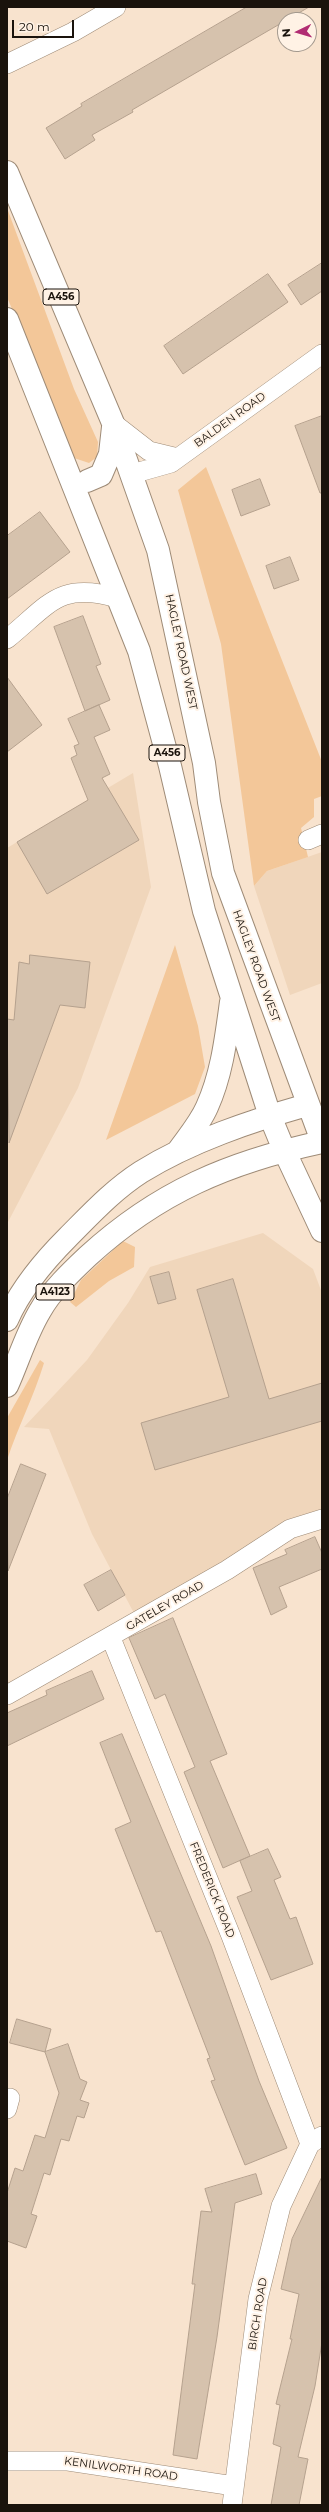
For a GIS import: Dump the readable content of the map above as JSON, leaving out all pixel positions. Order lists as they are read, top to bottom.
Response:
{
  "streets": {
    "highway": ["A456", "HAGLEY ROAD WEST", "A4123"],
    "street": [
      "BALDEN ROAD",
      "GATELEY ROAD",
      "FREDERICK ROAD",
      "BIRCH ROAD",
      "KENILWORTH ROAD"
    ]
  },
  "crossings": [
    ["A456", "A4123"],
    ["BALDEN ROAD", "HAGLEY ROAD WEST"],
    ["GATELEY ROAD", "FREDERICK ROAD"],
    ["FREDERICK ROAD", "BIRCH ROAD"],
    ["BIRCH ROAD", "KENILWORTH ROAD"]
  ],
  "scale_bar": "20 m",
  "north": "left"
}
